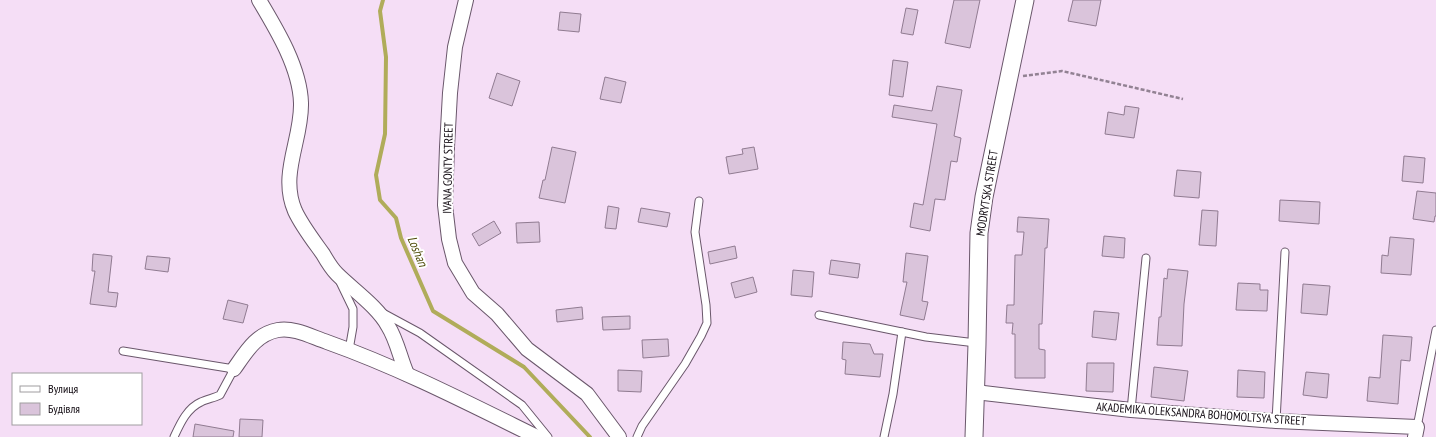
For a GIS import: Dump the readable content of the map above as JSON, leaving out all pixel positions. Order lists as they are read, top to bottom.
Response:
{
  "streets": {
    "street": ["IVANA GONTY STREET", "MODRYTSKA STREET", "AKADEMIKA OLEKSANDRA BOHOMOLTSYA STREET"]
  },
  "crossings": [
    ["MODRYTSKA STREET", "AKADEMIKA OLEKSANDRA BOHOMOLTSYA STREET"]
  ],
  "water": ["Loshan"],
  "legend": ["Вулиця", "Будівля"]
}
